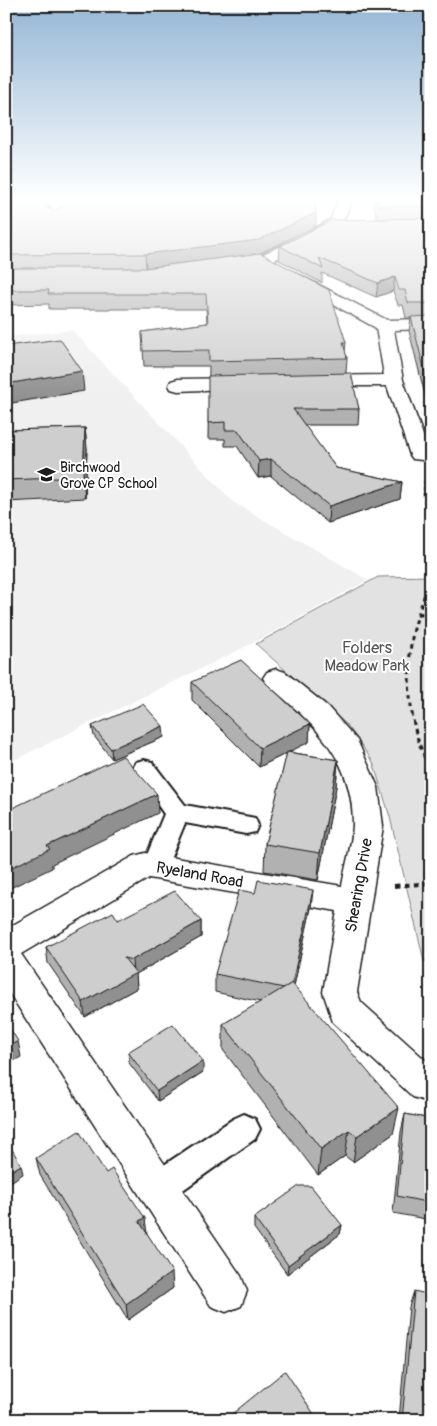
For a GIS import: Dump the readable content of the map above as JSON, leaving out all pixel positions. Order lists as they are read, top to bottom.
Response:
{
  "streets": {
    "street": ["Ryeland Road", "Shearing Drive"]
  },
  "crossings": [
    ["Ryeland Road", "Shearing Drive"]
  ],
  "parks": ["Folders Meadow Park"],
  "places": {
    "school or university": ["Birchwood Grove CP School"]
  }
}
